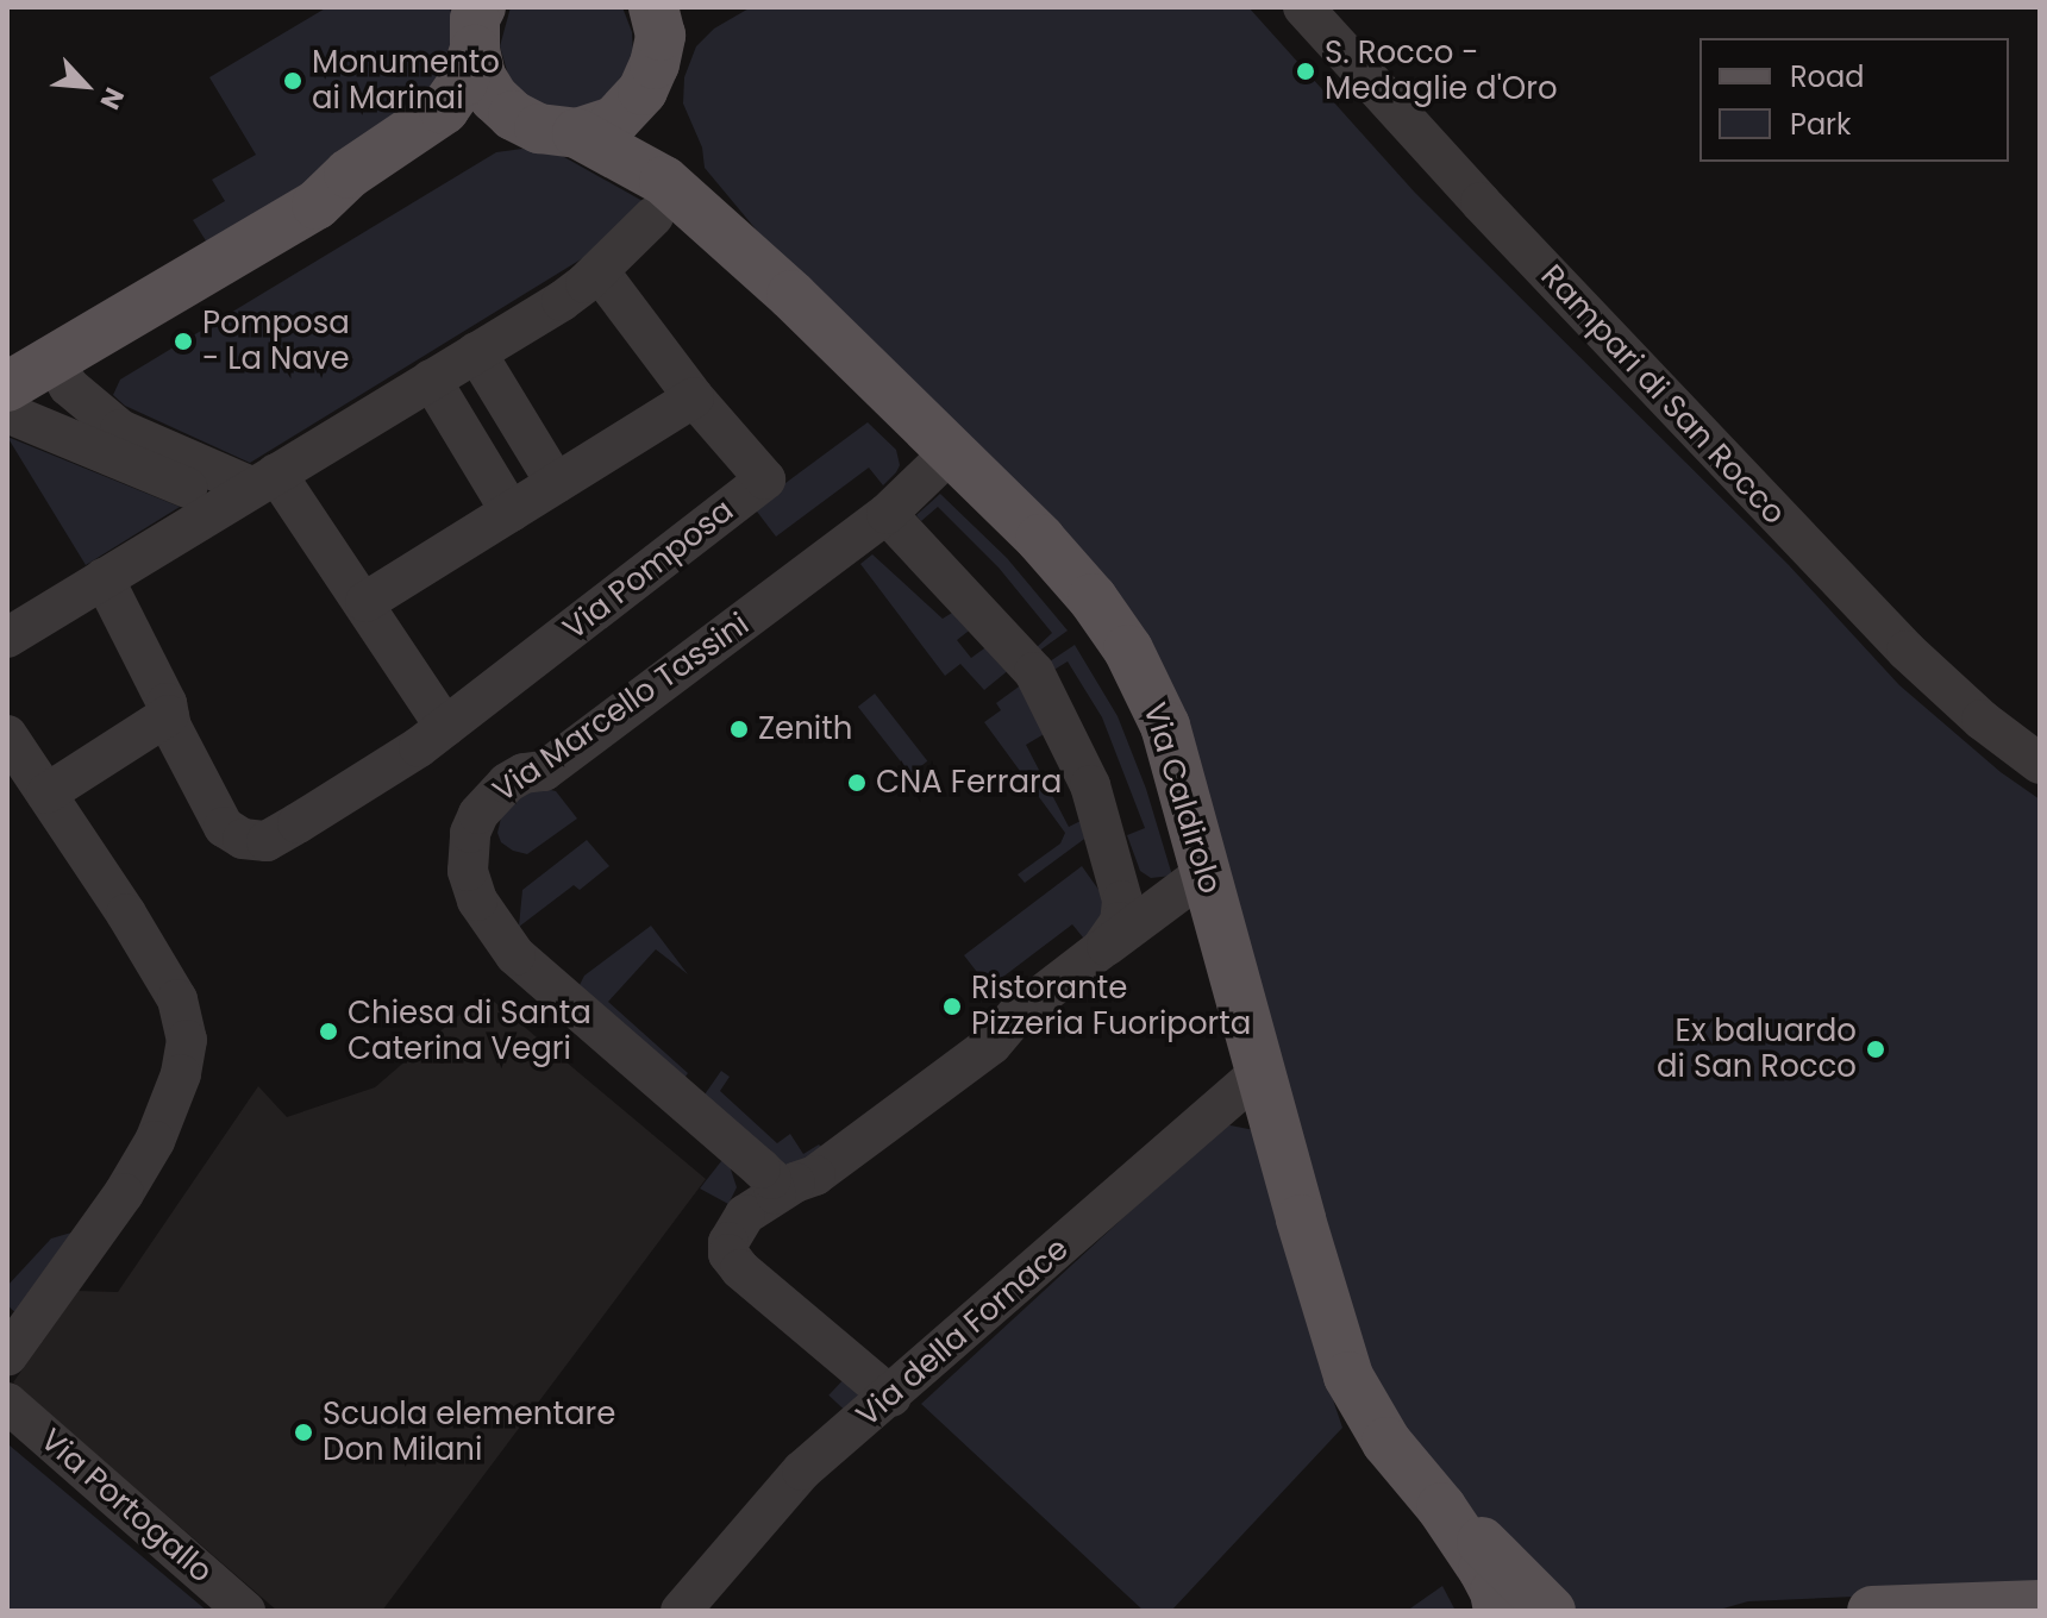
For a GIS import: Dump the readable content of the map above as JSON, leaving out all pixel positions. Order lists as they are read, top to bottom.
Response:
{
  "streets": {
    "main road": ["Via Caldirolo"],
    "street": [
      "Rampari di San Rocco",
      "Via Pomposa",
      "Via Marcello Tassini",
      "Via della Fornace",
      "Via Portogallo"
    ]
  },
  "crossings": [
    ["Via Marcello Tassini", "Via Caldirolo"],
    ["Via Caldirolo", "Via della Fornace"]
  ],
  "places": [
    "S. Rocco - Medaglie d'Oro",
    "Monumento ai Marinai",
    "Pomposa - La Nave",
    "Zenith",
    "CNA Ferrara",
    "Ristorante Pizzeria Fuoriporta",
    "Chiesa di Santa Caterina Vegri",
    "Ex baluardo di San Rocco",
    "Scuola elementare Don Milani"
  ],
  "legend": ["Road", "Park"],
  "north": "bottom right"
}
